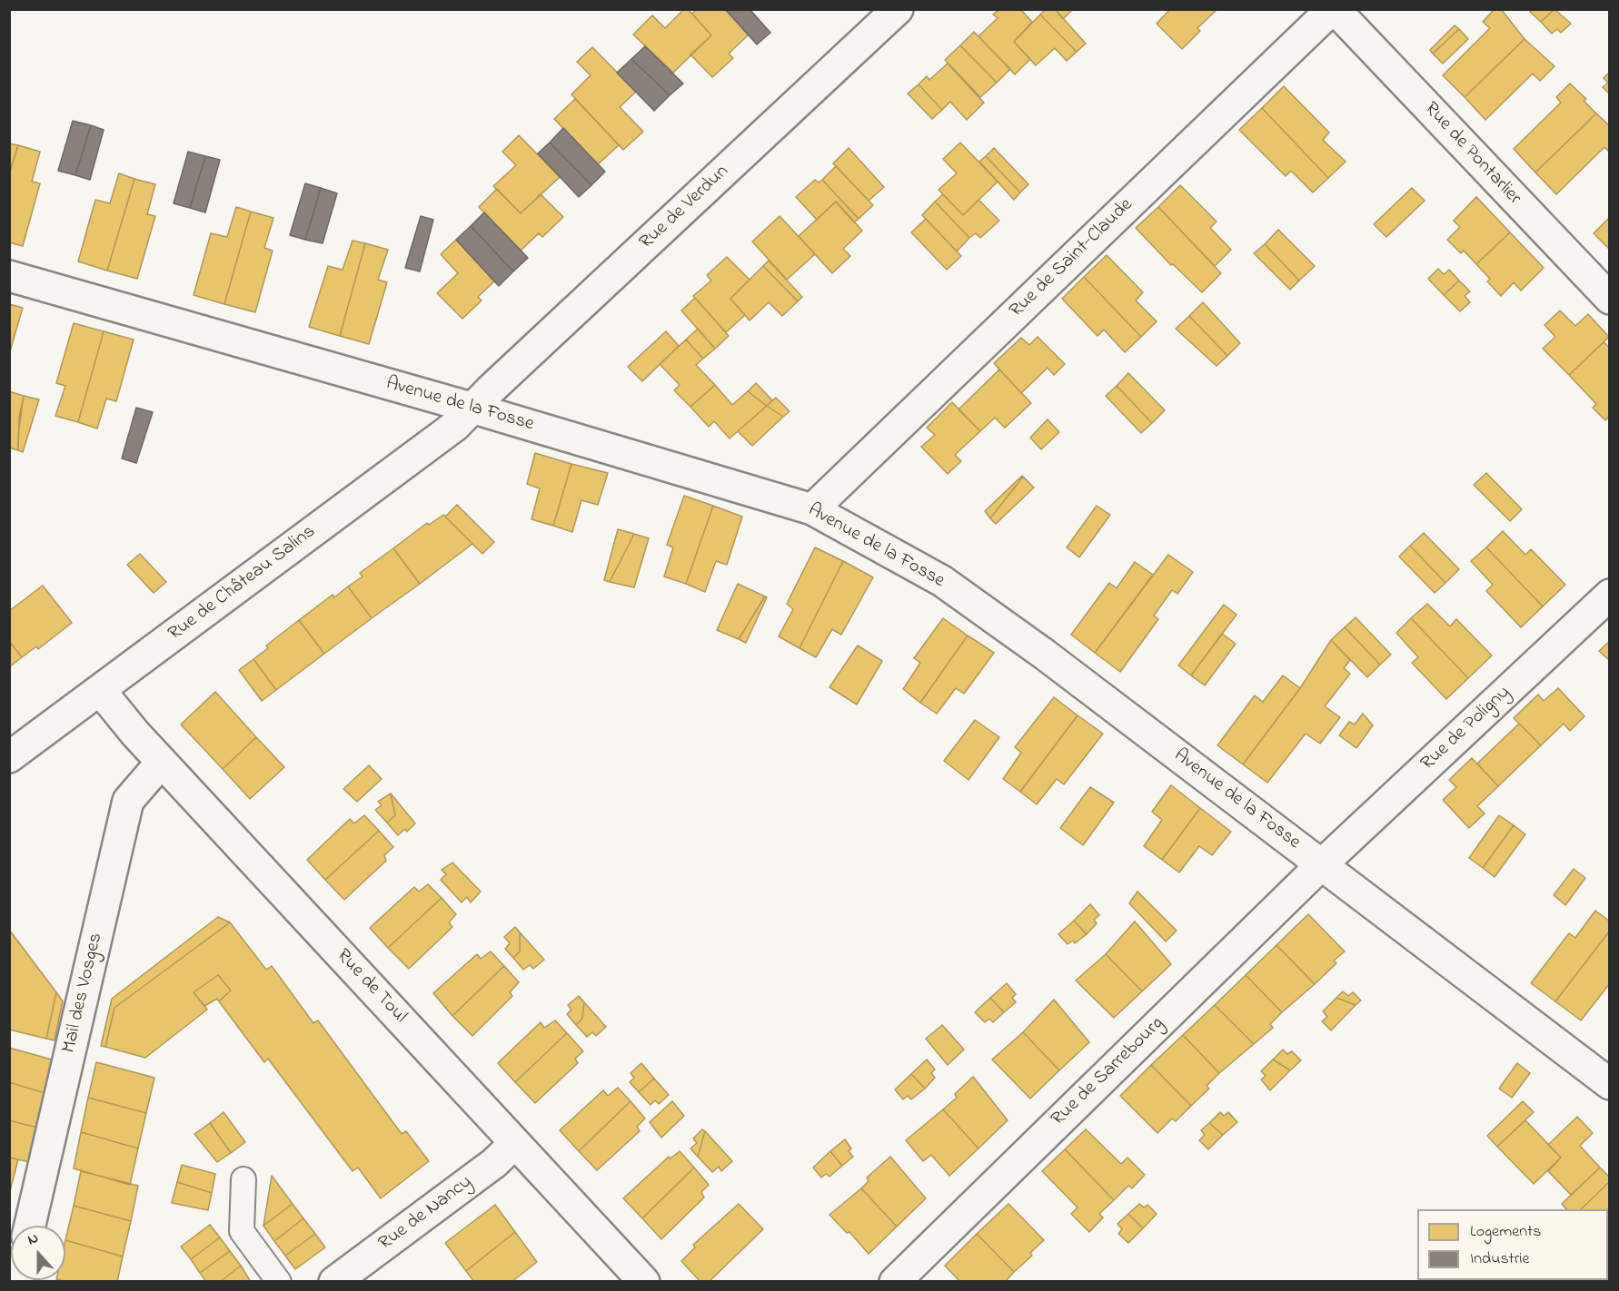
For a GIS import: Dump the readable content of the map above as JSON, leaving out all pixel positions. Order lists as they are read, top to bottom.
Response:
{
  "streets": {
    "street": [
      "Rue de Pontarlier",
      "Rue de Verdun",
      "Rue de Saint-Claude",
      "Avenue de la Fosse",
      "Rue de Château Salins",
      "Rue de Poligny",
      "Rue de Toul",
      "Mail des Vosges",
      "Rue de Sarrebourg",
      "Rue de Nancy"
    ]
  },
  "crossings": [
    ["Rue de Pontarlier", "Rue de Saint-Claude"],
    ["Rue de Verdun", "Avenue de la Fosse"],
    ["Rue de Verdun", "Rue de Château Salins"],
    ["Rue de Saint-Claude", "Avenue de la Fosse"],
    ["Avenue de la Fosse", "Rue de Château Salins"],
    ["Avenue de la Fosse", "Rue de Poligny"],
    ["Avenue de la Fosse", "Rue de Sarrebourg"],
    ["Rue de Château Salins", "Rue de Toul"],
    ["Rue de Poligny", "Rue de Sarrebourg"],
    ["Rue de Toul", "Mail des Vosges"],
    ["Rue de Toul", "Rue de Nancy"]
  ],
  "legend": ["Logements", "Industrie"],
  "north": "top"
}
